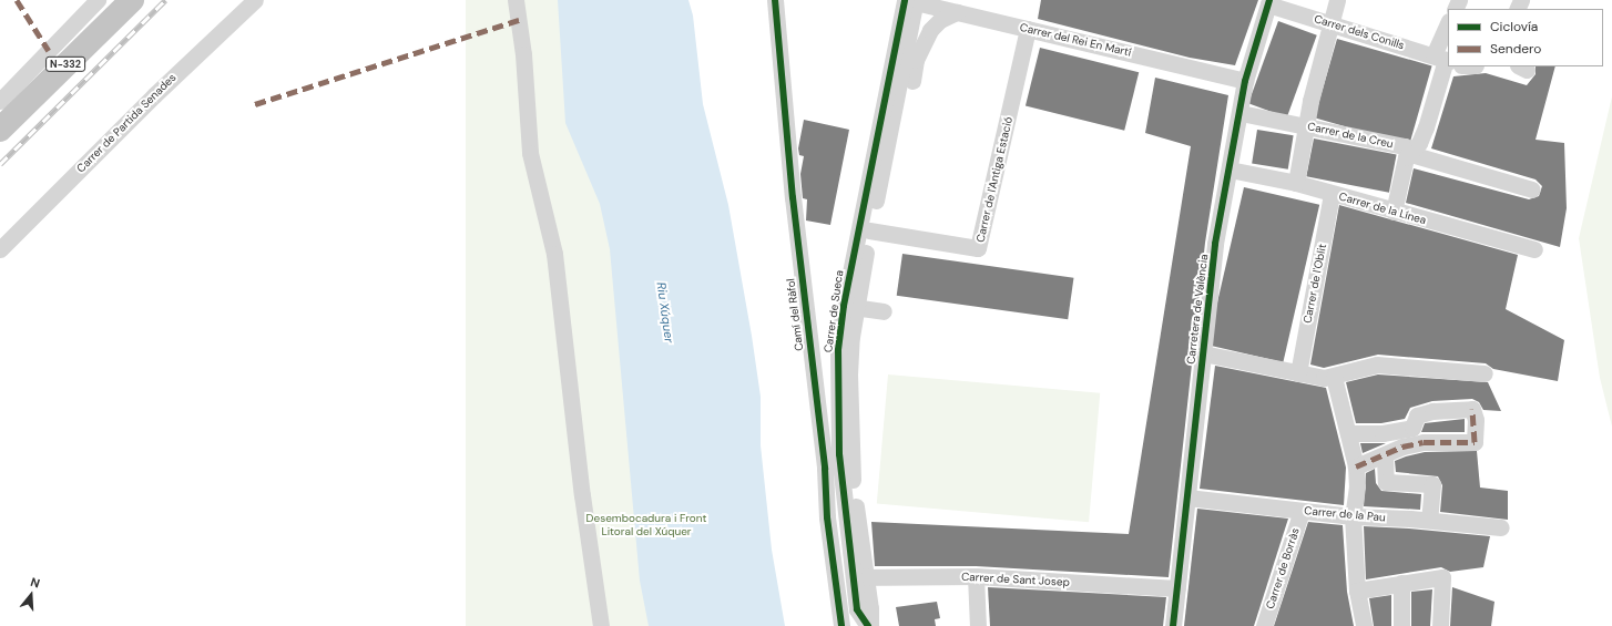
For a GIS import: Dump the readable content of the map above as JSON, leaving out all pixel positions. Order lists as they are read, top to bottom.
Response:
{
  "streets": {
    "highway": ["N-332"],
    "street": [
      "Carrer dels Conills",
      "Carrer del Rei En Martí",
      "Carrer de Partida Senades",
      "Carrer de la Creu",
      "Carrer de l'Antiga Estació",
      "Carrer de la Línea",
      "Carrer de l'Oblit",
      "Carretera de València",
      "Carrer de Sueca",
      "Camí del Ràfol",
      "Carrer de la Pau",
      "Carrer de Borràs",
      "Carrer de Sant Josep"
    ]
  },
  "crossings": [
    ["Carrer dels Conills", "Carretera de València"],
    ["Carrer del Rei En Martí", "Carrer de l'Antiga Estació"],
    ["Carrer del Rei En Martí", "Carretera de València"],
    ["Carrer del Rei En Martí", "Carrer de Sueca"],
    ["Carrer de la Creu", "Carretera de València"],
    ["Carrer de l'Antiga Estació", "Carrer de Sueca"],
    ["Carrer de la Línea", "Carrer de l'Oblit"],
    ["Carrer de la Línea", "Carretera de València"],
    ["Carretera de València", "Carrer de la Pau"],
    ["Carretera de València", "Carrer de Sant Josep"],
    ["Carrer de Sueca", "Carrer de Sant Josep"],
    ["Carrer de la Pau", "Carrer de Borràs"]
  ],
  "water": ["Riu Xúquer"],
  "parks": ["Desembocadura i Front Litoral del Xúquer"],
  "legend": ["Ciclovía", "Sendero"],
  "north": "top"
}
